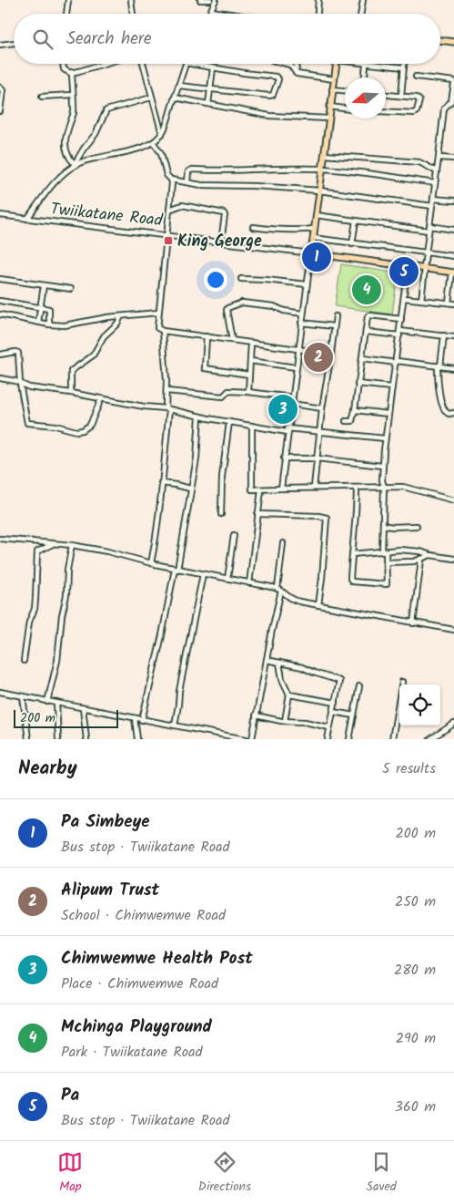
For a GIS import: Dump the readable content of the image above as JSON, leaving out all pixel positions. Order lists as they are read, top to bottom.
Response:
{
  "streets": {
    "main road": ["Twiikatane Road"]
  },
  "places": {
    "transit": ["King George"]
  },
  "scale_bar": "200 m",
  "north": "left",
  "page": {
    "search": "Search here",
    "pins": [
      "1",
      "5",
      "4",
      "2",
      "3"
    ],
    "scale": "200 m",
    "heading": ["Nearby", "5 results"],
    "list": [
      {
        "mark": "1",
        "name": "Pa Simbeye",
        "note": "Bus stop · Twiikatane Road",
        "value": "200 m"
      },
      {
        "mark": "2",
        "name": "Alipum Trust",
        "note": "School · Chimwemwe Road",
        "value": "250 m"
      },
      {
        "mark": "3",
        "name": "Chimwemwe Health Post",
        "note": "Place · Chimwemwe Road",
        "value": "280 m"
      },
      {
        "mark": "4",
        "name": "Mchinga Playground",
        "note": "Park · Twiikatane Road",
        "value": "290 m"
      },
      {
        "mark": "5",
        "name": "Pa",
        "note": "Bus stop · Twiikatane Road",
        "value": "360 m"
      }
    ],
    "nav": ["Map", "Directions", "Saved"]
  }
}
